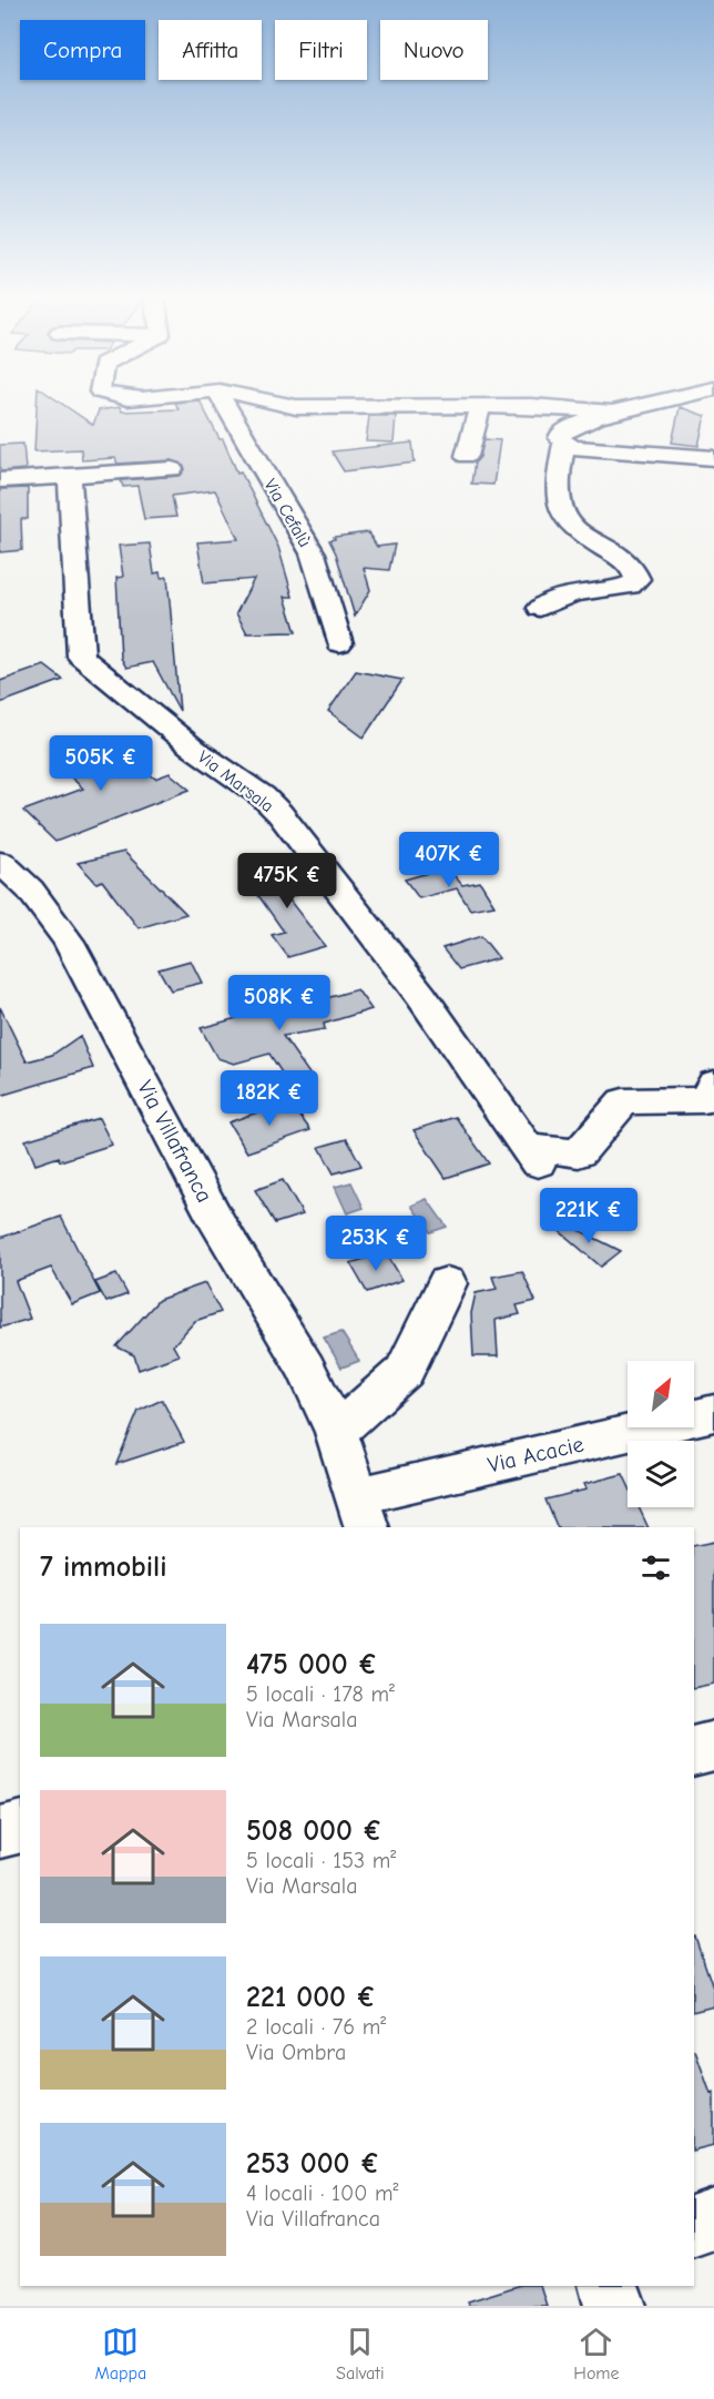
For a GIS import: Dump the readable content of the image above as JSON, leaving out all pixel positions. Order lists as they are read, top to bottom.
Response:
{
  "streets": {
    "street": [
      "Via Cefalù",
      "Via Marsala",
      "Via Villafranca",
      "Via Acacie"
    ]
  },
  "crossings": [
    ["Via Villafranca", "Via Acacie"]
  ],
  "north": "top right",
  "page": {
    "chip": [
      "Compra",
      "Affitta",
      "Filtri",
      "Nuovo"
    ],
    "price": [
      "505K €",
      "407K €",
      "475K €",
      "508K €",
      "182K €",
      "221K €",
      "253K €"
    ],
    "heading": "7 immobili",
    "list": [
      {
        "name": "475 000 €",
        "note": "5 locali · 178 m² · Via Marsala"
      },
      {
        "name": "508 000 €",
        "note": "5 locali · 153 m² · Via Marsala"
      },
      {
        "name": "221 000 €",
        "note": "2 locali · 76 m² · Via Ombra"
      },
      {
        "name": "253 000 €",
        "note": "4 locali · 100 m² · Via Villafranca"
      }
    ],
    "tabs": ["Mappa", "Salvati", "Home"]
  }
}
